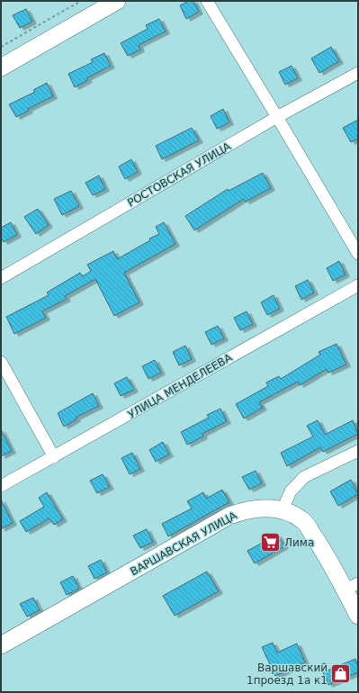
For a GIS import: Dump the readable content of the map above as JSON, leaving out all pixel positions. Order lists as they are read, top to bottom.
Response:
{
  "streets": {
    "main road": ["ВАРШАВСКАЯ УЛИЦА"],
    "street": ["РОСТОВСКАЯ УЛИЦА", "УЛИЦА МЕНДЕЛЕЕВА"]
  },
  "places": {
    "supermarket": ["Лима"],
    "shop": ["Варшавский 1проезд 1а к1"]
  }
}
